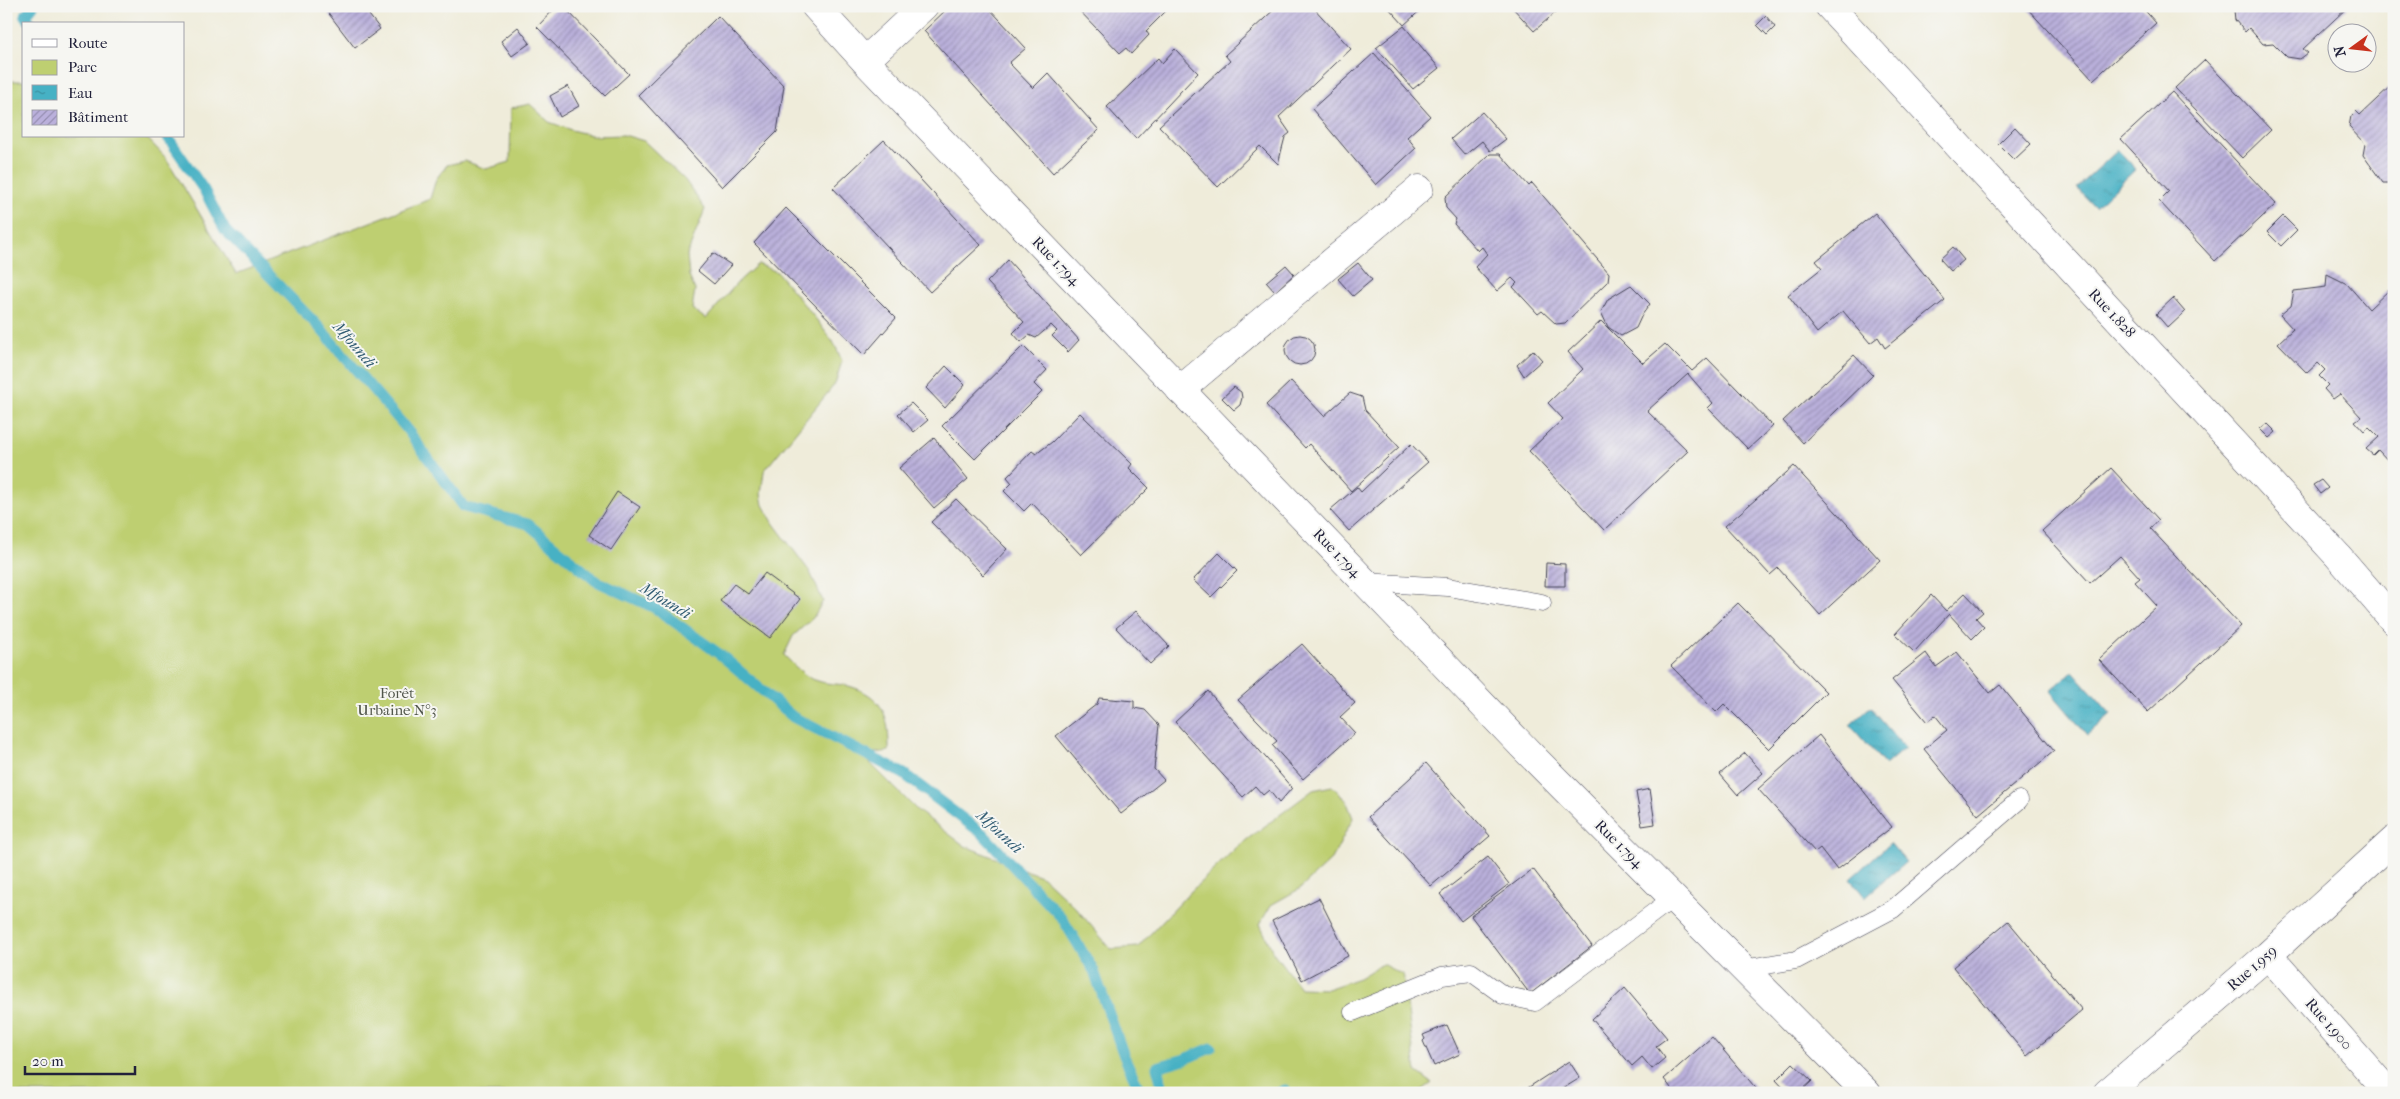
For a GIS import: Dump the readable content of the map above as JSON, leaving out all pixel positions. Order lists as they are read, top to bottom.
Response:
{
  "streets": {
    "street": [
      "Rue 1.794",
      "Rue 1.828",
      "Rue 1.959",
      "Rue 1.900"
    ]
  },
  "crossings": [
    ["Rue 1.959", "Rue 1.900"]
  ],
  "water": ["Mfoundi"],
  "parks": ["Forêt Urbaine N°3"],
  "legend": [
    "Route",
    "Parc",
    "Eau",
    "Bâtiment"
  ],
  "scale_bar": "20 m",
  "north": "left"
}
